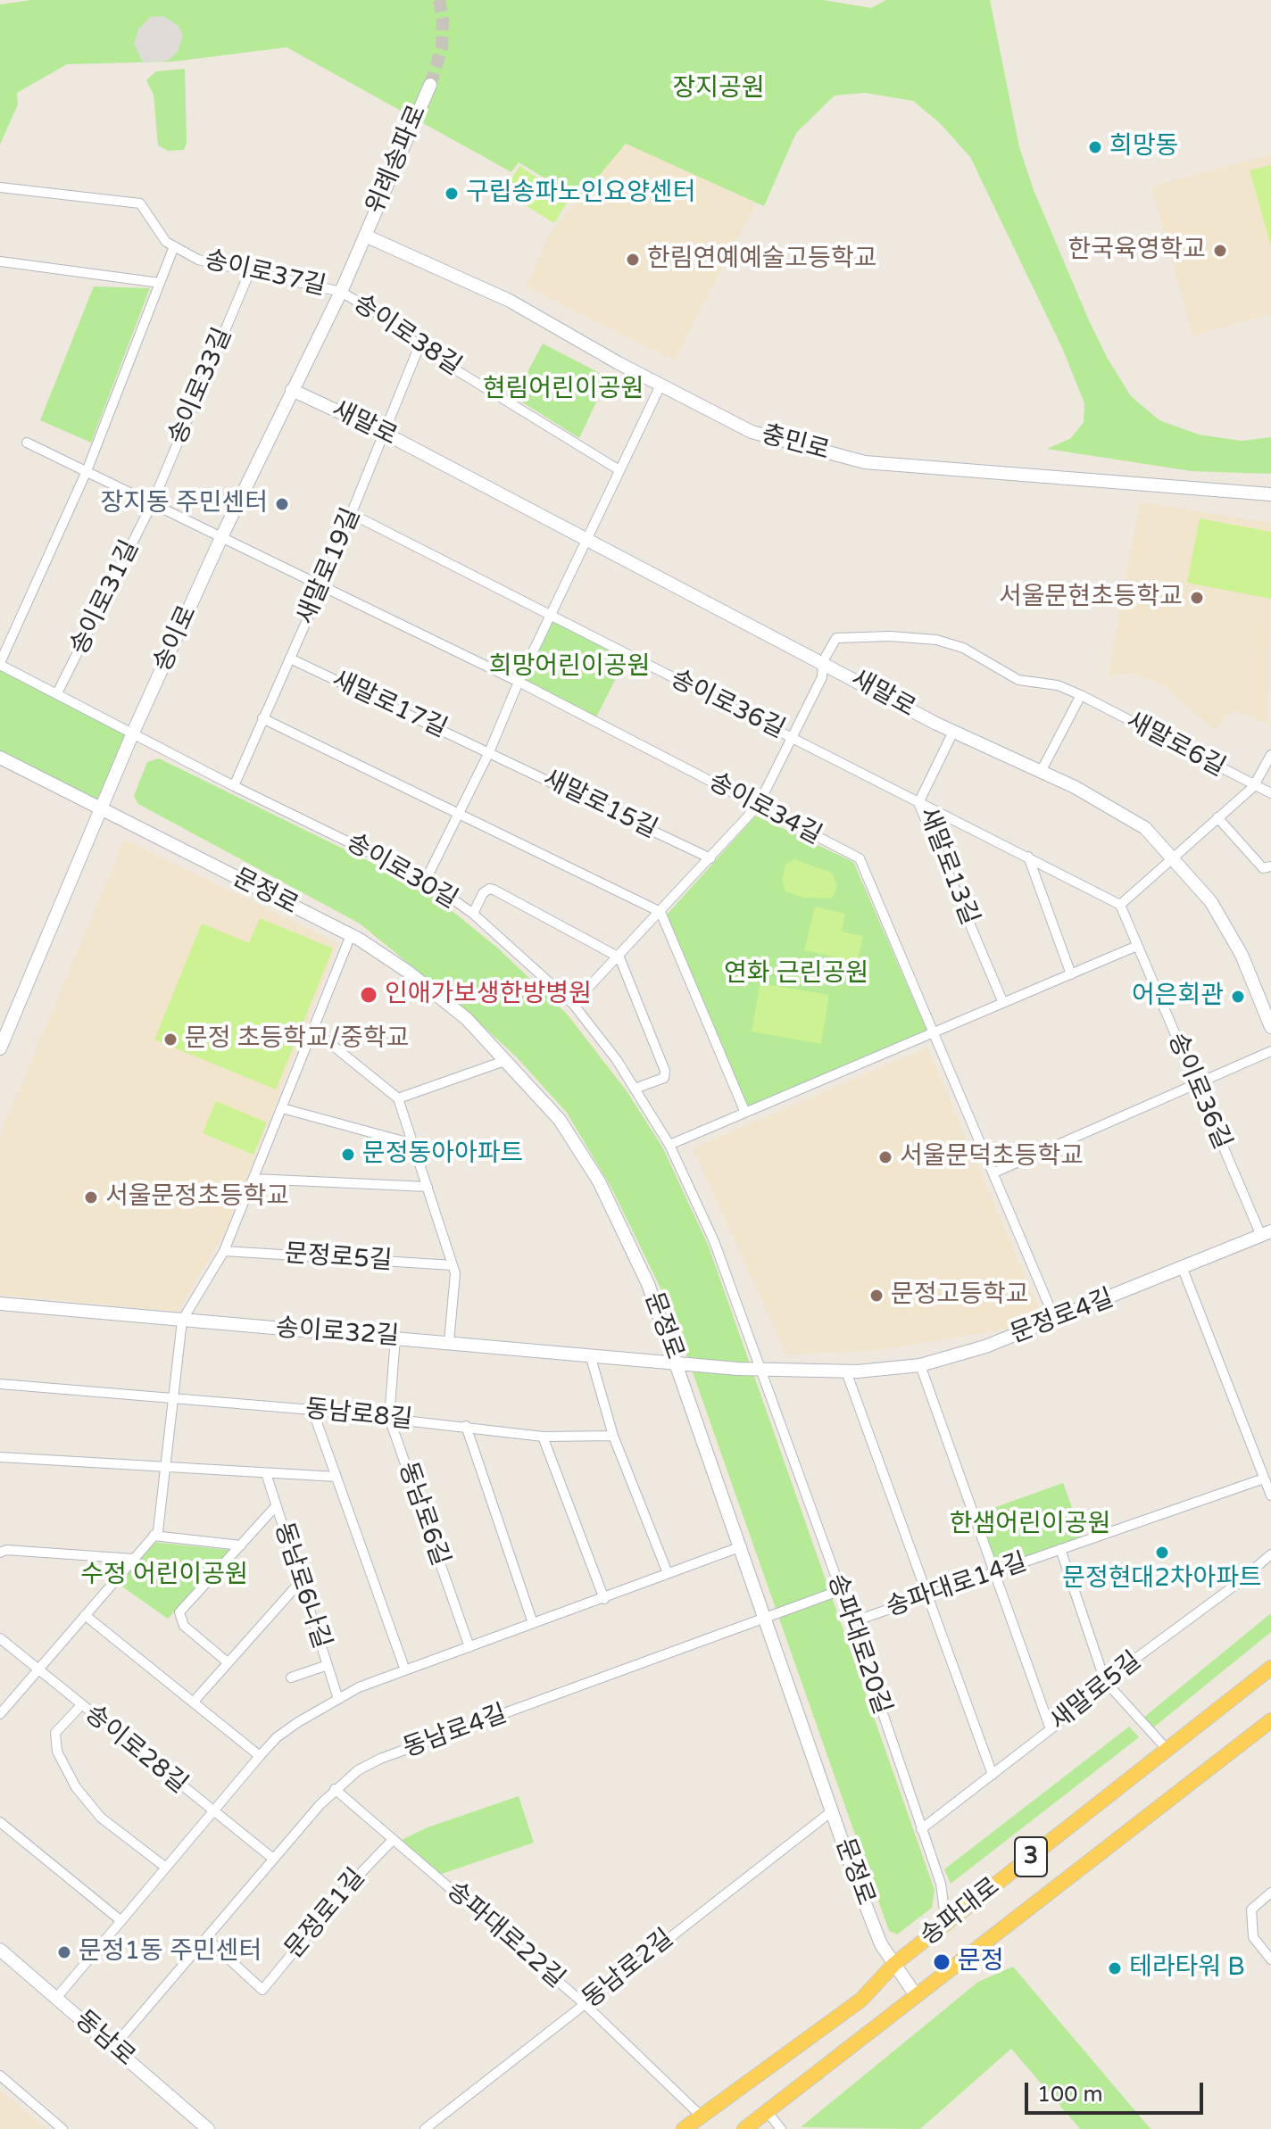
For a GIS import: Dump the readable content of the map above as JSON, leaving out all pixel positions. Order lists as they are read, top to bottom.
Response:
{
  "streets": {
    "main road": ["3", "송파대로"],
    "street": [
      "위례송파로",
      "송이로37길",
      "송이로38길",
      "송이로33길",
      "새말로",
      "충민로",
      "새말로19길",
      "송이로31길",
      "송이로",
      "새말로17길",
      "송이로36길",
      "새말로6길",
      "새말로15길",
      "송이로34길",
      "새말로13길",
      "송이로30길",
      "문정로",
      "문정로5길",
      "문정로4길",
      "송이로32길",
      "동남로8길",
      "동남로6길",
      "동남로6나길",
      "송파대로14길",
      "송파대로20길",
      "새말로5길",
      "동남로4길",
      "송이로28길",
      "문정로1길",
      "송파대로22길",
      "동남로2길",
      "동남로"
    ]
  },
  "crossings": [
    ["위례송파로", "충민로"],
    ["위례송파로", "송이로"],
    ["송이로37길", "송이로38길"],
    ["송이로37길", "송이로33길"],
    ["송이로37길", "송이로"],
    ["송이로38길", "새말로19길"],
    ["송이로38길", "송이로"],
    ["송이로33길", "송이로31길"],
    ["새말로", "새말로19길"],
    ["새말로", "송이로"],
    ["새말로", "새말로6길"],
    ["새말로", "새말로13길"],
    ["충민로", "송이로"],
    ["새말로19길", "새말로17길"],
    ["새말로19길", "송이로36길"],
    ["새말로19길", "송이로34길"],
    ["새말로19길", "송이로30길"],
    ["송이로", "송이로34길"],
    ["송이로", "송이로30길"],
    ["송이로", "문정로"],
    ["새말로17길", "새말로15길"],
    ["송이로36길", "새말로13길"],
    ["송이로36길", "문정로4길"],
    ["송이로34길", "문정로4길"],
    ["송이로30길", "문정로4길"],
    ["송이로30길", "송파대로20길"],
    ["문정로", "문정로4길"],
    ["문정로", "송이로32길"],
    ["문정로", "동남로4길"],
    ["문정로", "송파대로"],
    ["문정로", "동남로2길"],
    ["문정로4길", "송이로32길"],
    ["문정로4길", "송파대로20길"],
    ["송이로32길", "동남로6길"],
    ["동남로8길", "동남로6길"],
    ["송파대로14길", "송파대로20길"],
    ["송파대로20길", "새말로5길"],
    ["송파대로20길", "송파대로"],
    ["동남로4길", "송이로28길"],
    ["동남로4길", "문정로1길"],
    ["동남로4길", "송파대로22길"],
    ["동남로4길", "동남로"],
    ["송파대로", "송파대로22길"],
    ["문정로1길", "송파대로22길"],
    ["송파대로22길", "동남로2길"]
  ],
  "parks": [
    "장지공원",
    "현림어린이공원",
    "희망어린이공원",
    "연화 근린공원",
    "한샘어린이공원",
    "수정 어린이공원"
  ],
  "places": [
    "희망동",
    "구립송파노인요양센터",
    "한국육영학교",
    "한림연예예술고등학교",
    "장지동 주민센터",
    "서울문현초등학교",
    "인애가보생한방병원",
    "어은회관",
    "문정 초등학교/중학교",
    "문정동아아파트",
    "서울문덕초등학교",
    "서울문정초등학교",
    "문정고등학교",
    "문정현대2차아파트",
    "문정1동 주민센터",
    "문정",
    "테라타워 B"
  ],
  "scale_bar": "100 m"
}
